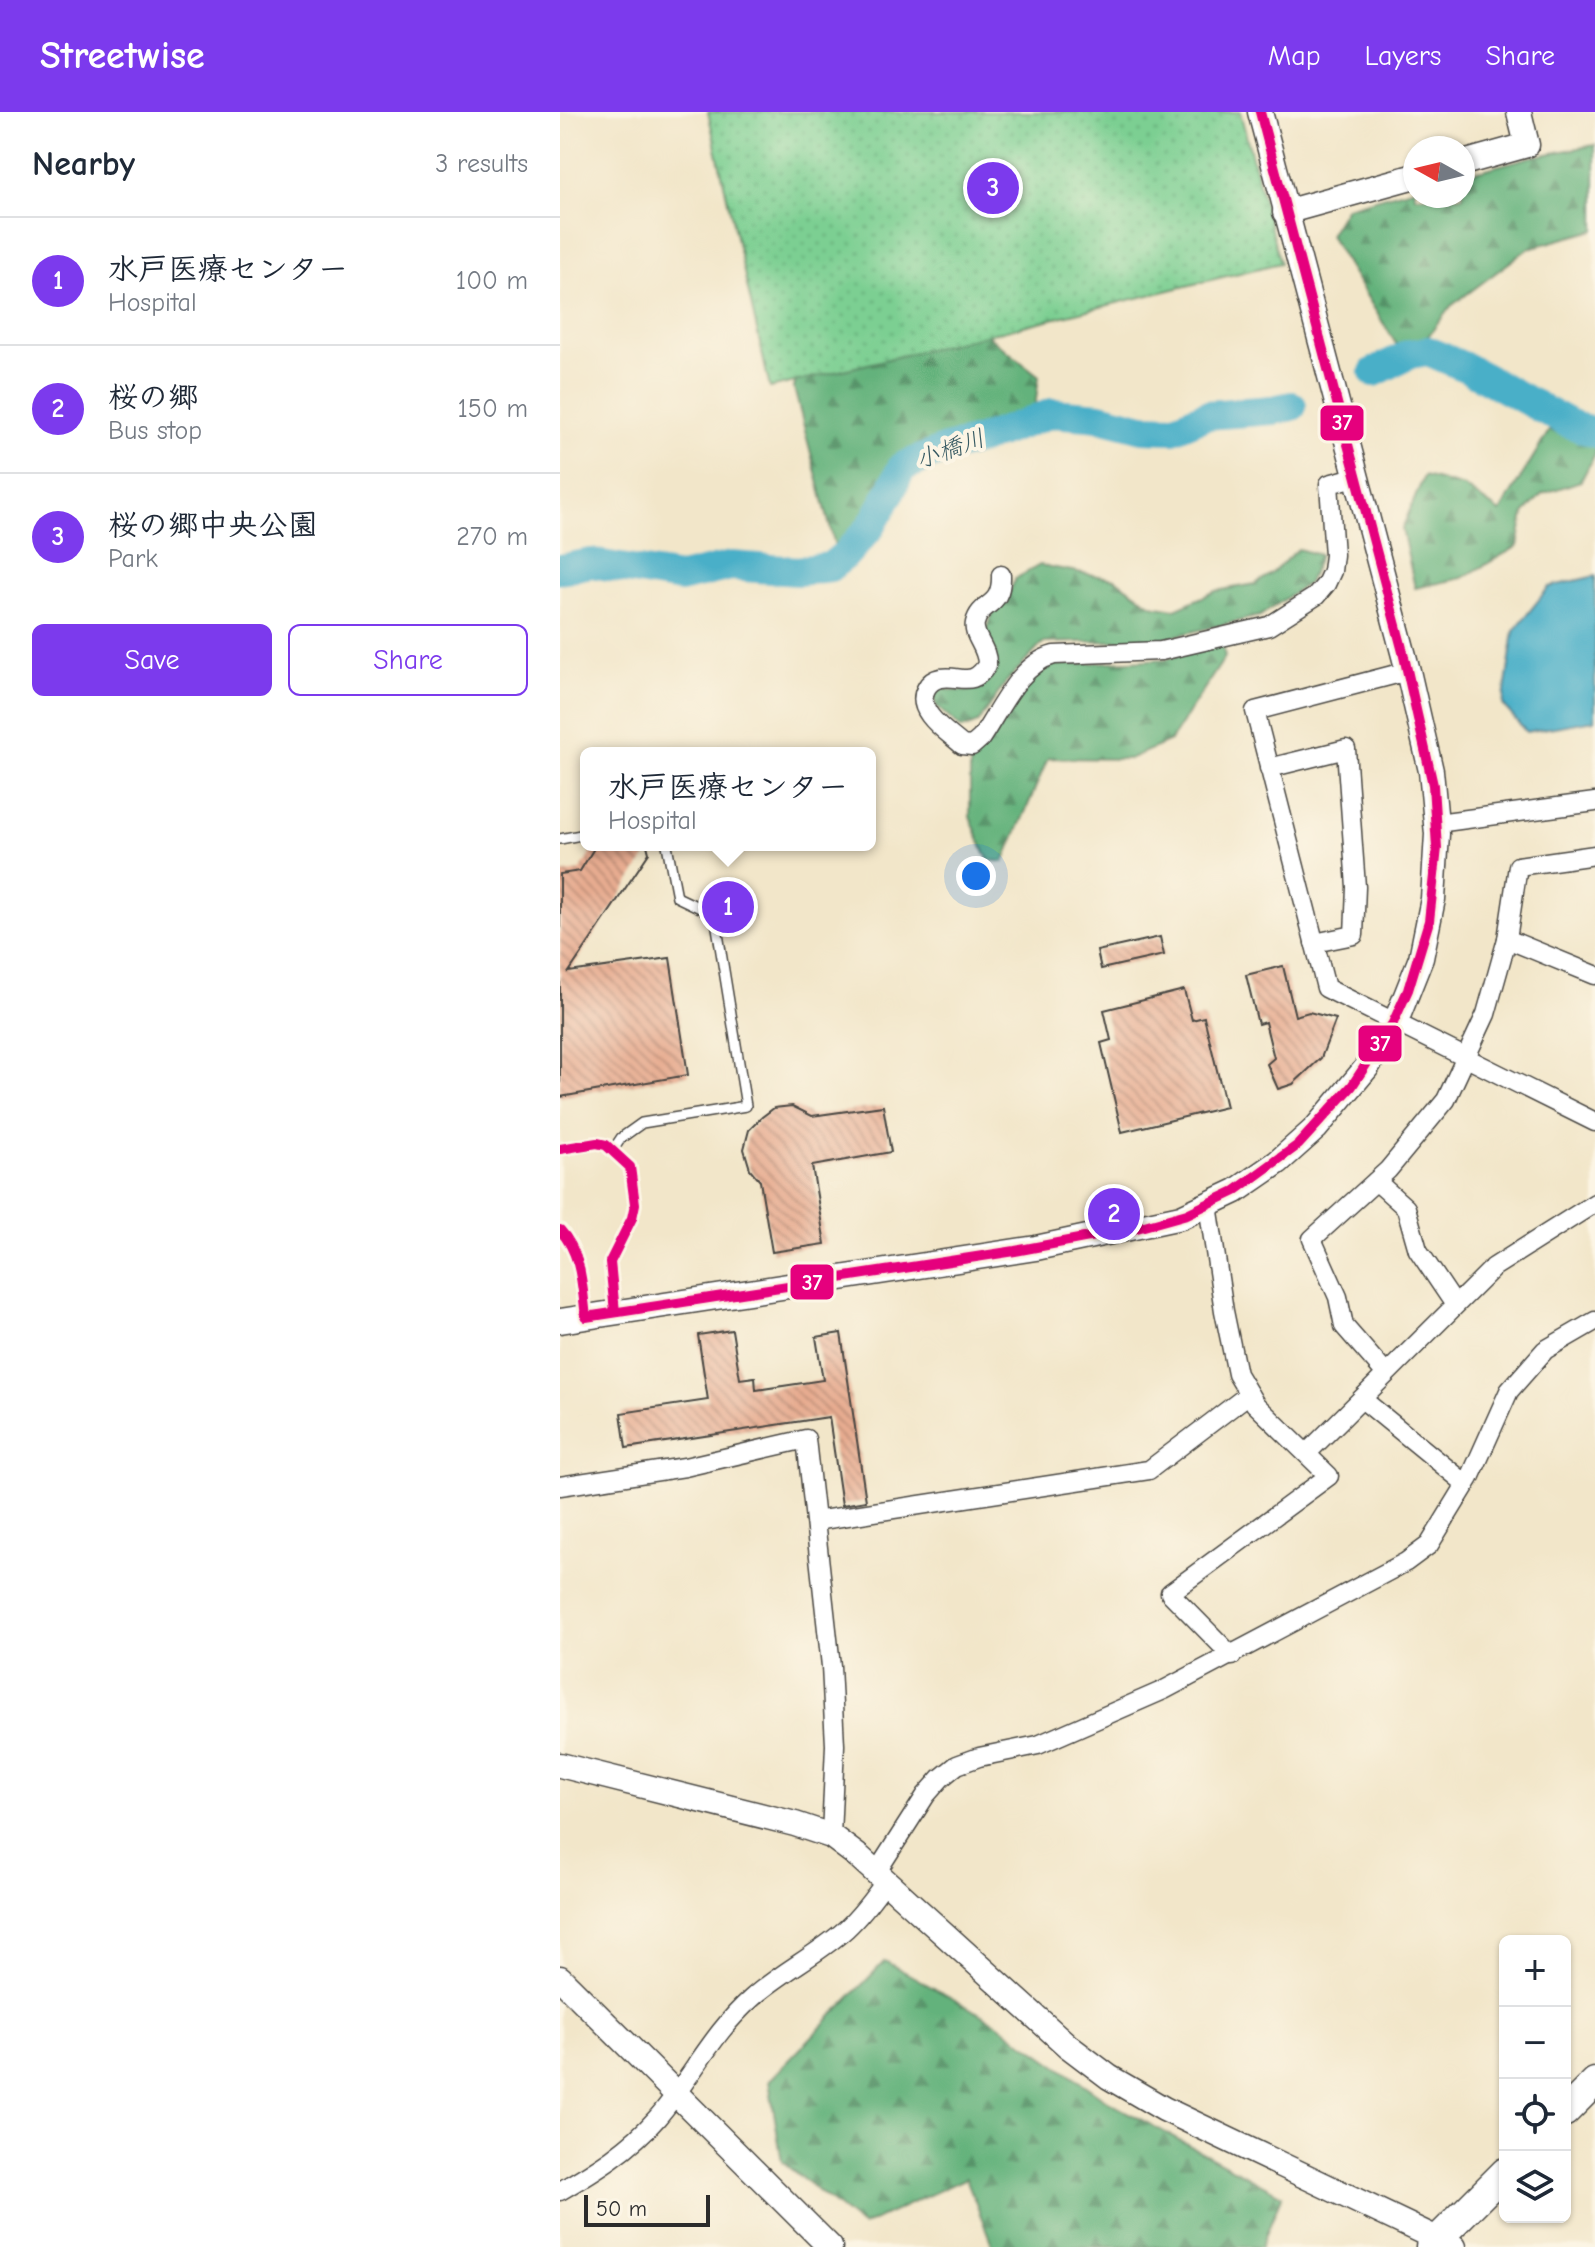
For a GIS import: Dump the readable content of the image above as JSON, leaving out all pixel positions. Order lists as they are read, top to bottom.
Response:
{
  "water": ["小橋川"],
  "lines": ["transit line 37"],
  "scale_bar": "50 m",
  "north": "left",
  "page": {
    "header": "Streetwise",
    "nav": ["Map", "Layers", "Share"],
    "heading": ["Nearby", "3 results"],
    "pins": ["3", "1", "2"],
    "list": [
      {
        "mark": "1",
        "name": "水戸医療センター",
        "note": "Hospital",
        "value": "100 m"
      },
      {
        "mark": "2",
        "name": "桜の郷",
        "note": "Bus stop",
        "value": "150 m"
      },
      {
        "mark": "3",
        "name": "桜の郷中央公園",
        "note": "Park",
        "value": "270 m"
      }
    ],
    "buttons": ["Save", "Share"],
    "popup": ["水戸医療センター", "Hospital"],
    "map_buttons": ["+", "−"],
    "scale": "50 m"
  }
}
